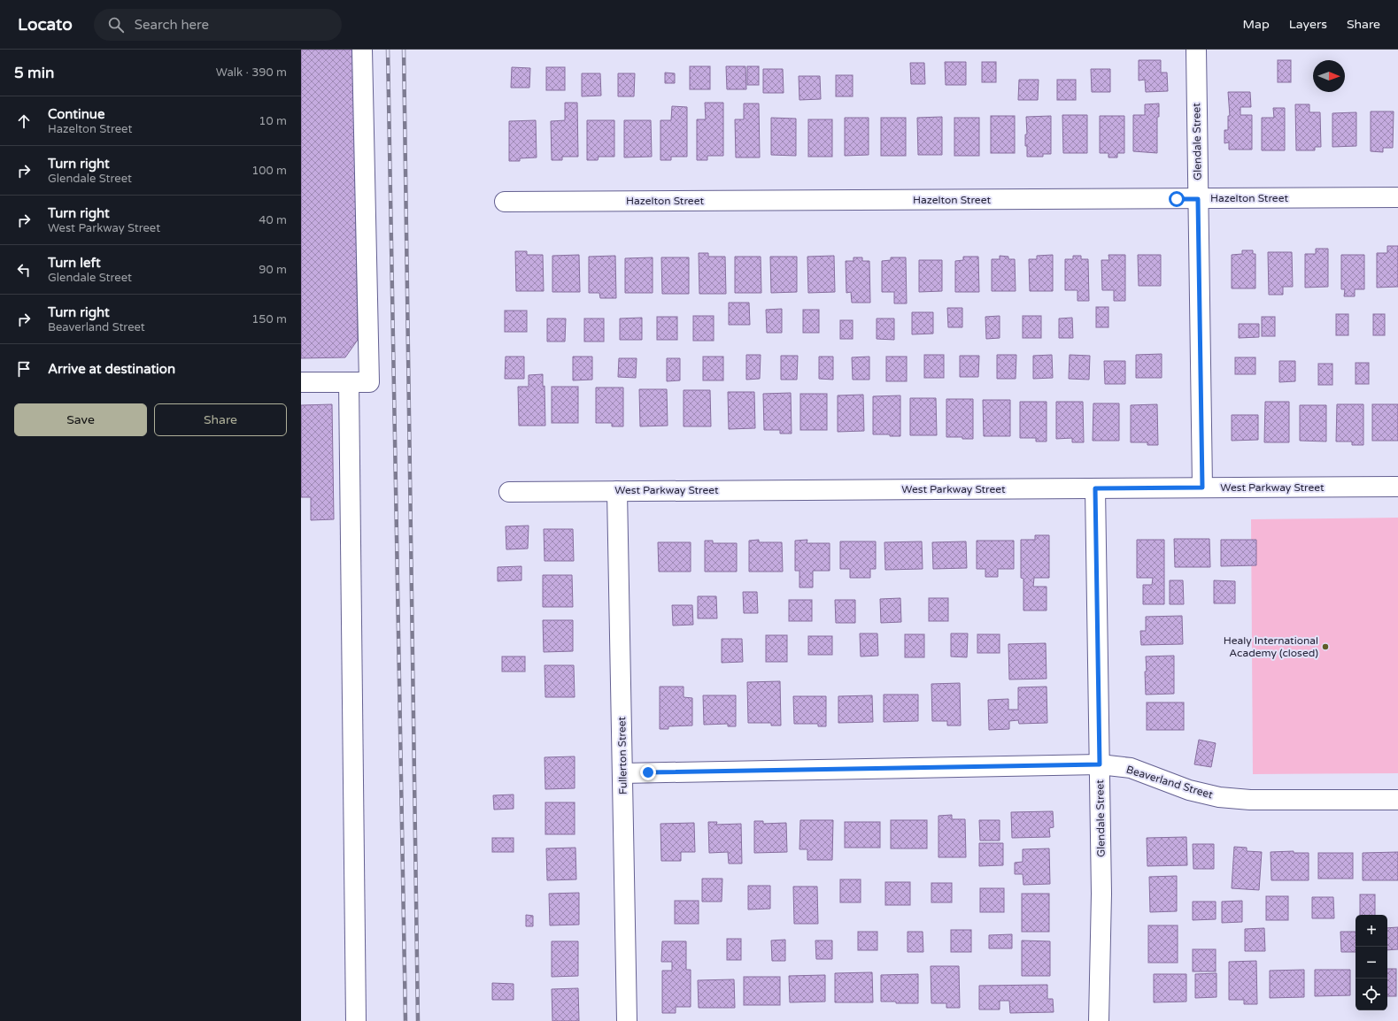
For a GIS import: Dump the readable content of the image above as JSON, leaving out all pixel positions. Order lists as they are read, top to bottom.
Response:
{
  "streets": {
    "street": [
      "Glendale Street",
      "Hazelton Street",
      "West Parkway Street",
      "Fullerton Street",
      "Beaverland Street"
    ]
  },
  "crossings": [
    ["Glendale Street", "Hazelton Street"],
    ["Glendale Street", "West Parkway Street"],
    ["Glendale Street", "Beaverland Street"],
    ["West Parkway Street", "Fullerton Street"],
    ["Fullerton Street", "Beaverland Street"]
  ],
  "places": ["Healy International Academy (closed)"],
  "north": "right",
  "page": {
    "header": "Locato",
    "search": "Search here",
    "nav": ["Map", "Layers", "Share"],
    "heading": ["5 min", "Walk · 390 m"],
    "list": [
      ["Continue", "Hazelton Street", "10 m"],
      ["Turn right", "Glendale Street", "100 m"],
      ["Turn right", "West Parkway Street", "40 m"],
      ["Turn left", "Glendale Street", "90 m"],
      ["Turn right", "Beaverland Street", "150 m"],
      "Arrive at destination"
    ],
    "buttons": ["Save", "Share"],
    "map_buttons": ["+", "−"]
  }
}
